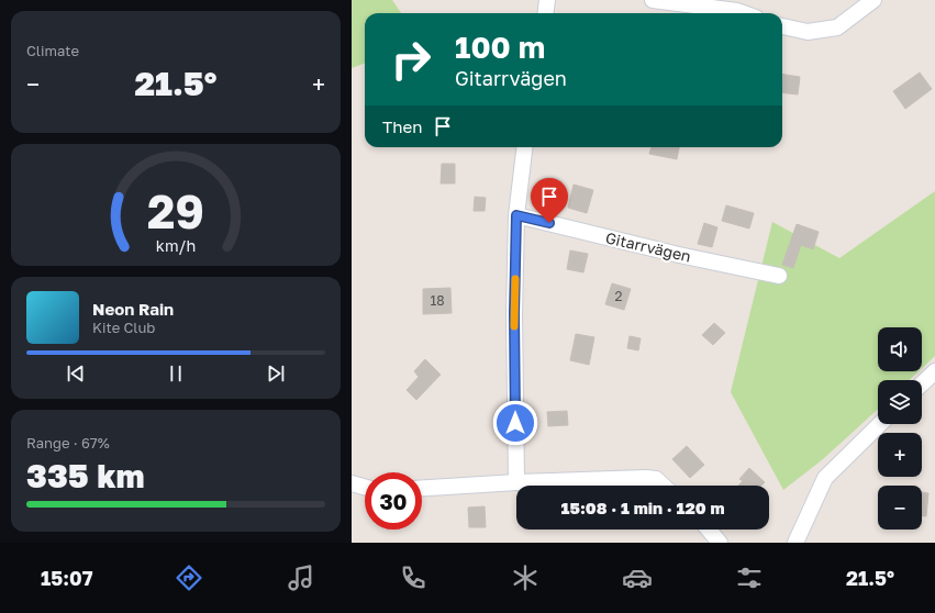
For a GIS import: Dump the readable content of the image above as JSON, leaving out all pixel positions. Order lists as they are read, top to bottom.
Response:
{
  "streets": {
    "street": ["Gitarrvägen"]
  },
  "house_numbers": ["2", "18"],
  "page": {
    "tile": [
      "Climate",
      ["Range · 67%", "335 km"]
    ],
    "turn": ["100 m", "Gitarrvägen"],
    "heat": ["−", "21.5°", "+"],
    "then": "Then",
    "song": ["Neon Rain", "Kite Club"],
    "map_buttons": ["+", "−"],
    "limit": "30",
    "trip": "15:08 · 1 min · 120 m",
    "tabs": ["15:07", "21.5°"],
    "gauge": ["29", "km/h"]
  }
}
